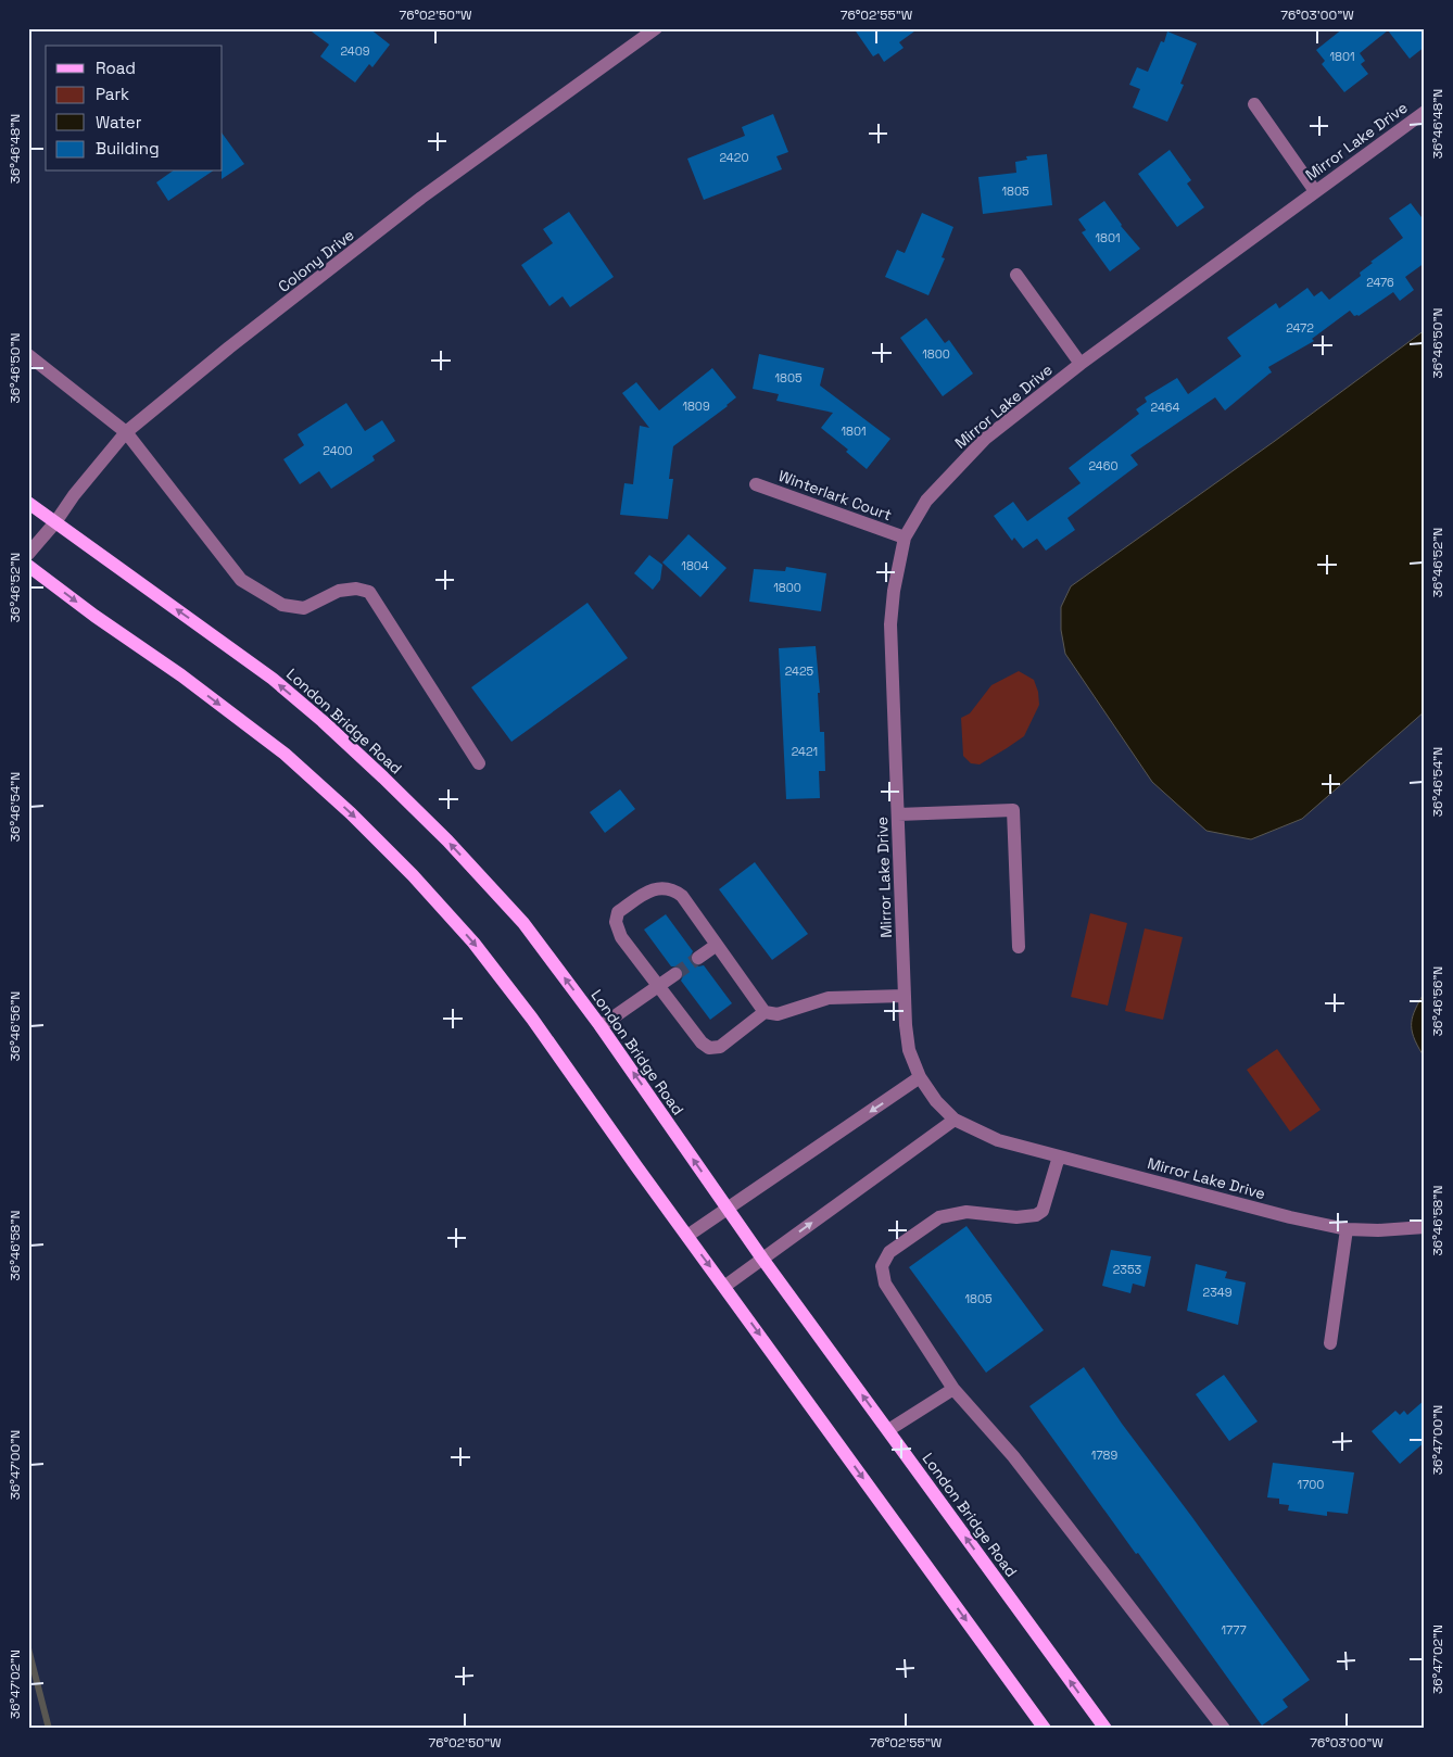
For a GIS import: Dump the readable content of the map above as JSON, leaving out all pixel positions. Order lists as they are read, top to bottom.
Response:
{
  "streets": {
    "main road": ["London Bridge Road"],
    "street": ["Mirror Lake Drive", "Colony Drive", "Winterlark Court"]
  },
  "crossings": [
    ["Mirror Lake Drive", "Winterlark Court"],
    ["Colony Drive", "London Bridge Road"]
  ],
  "house_numbers": [
    "2409",
    "1801",
    "2420",
    "1805",
    "1801",
    "2476",
    "2472",
    "1800",
    "1805",
    "1809",
    "2464",
    "1801",
    "2400",
    "2460",
    "1804",
    "1800",
    "2425",
    "2421",
    "2353",
    "2349",
    "1805",
    "1789",
    "1700",
    "1777"
  ],
  "legend": [
    "Road",
    "Park",
    "Water",
    "Building"
  ],
  "coordinates": [
    "76°02'50\"W",
    "76°02'55\"W",
    "76°03'00\"W",
    "36°46'48\"N",
    "36°46'50\"N",
    "36°46'52\"N",
    "36°46'54\"N",
    "36°46'56\"N",
    "36°46'58\"N",
    "36°47'00\"N",
    "36°47'02\"N"
  ]
}
